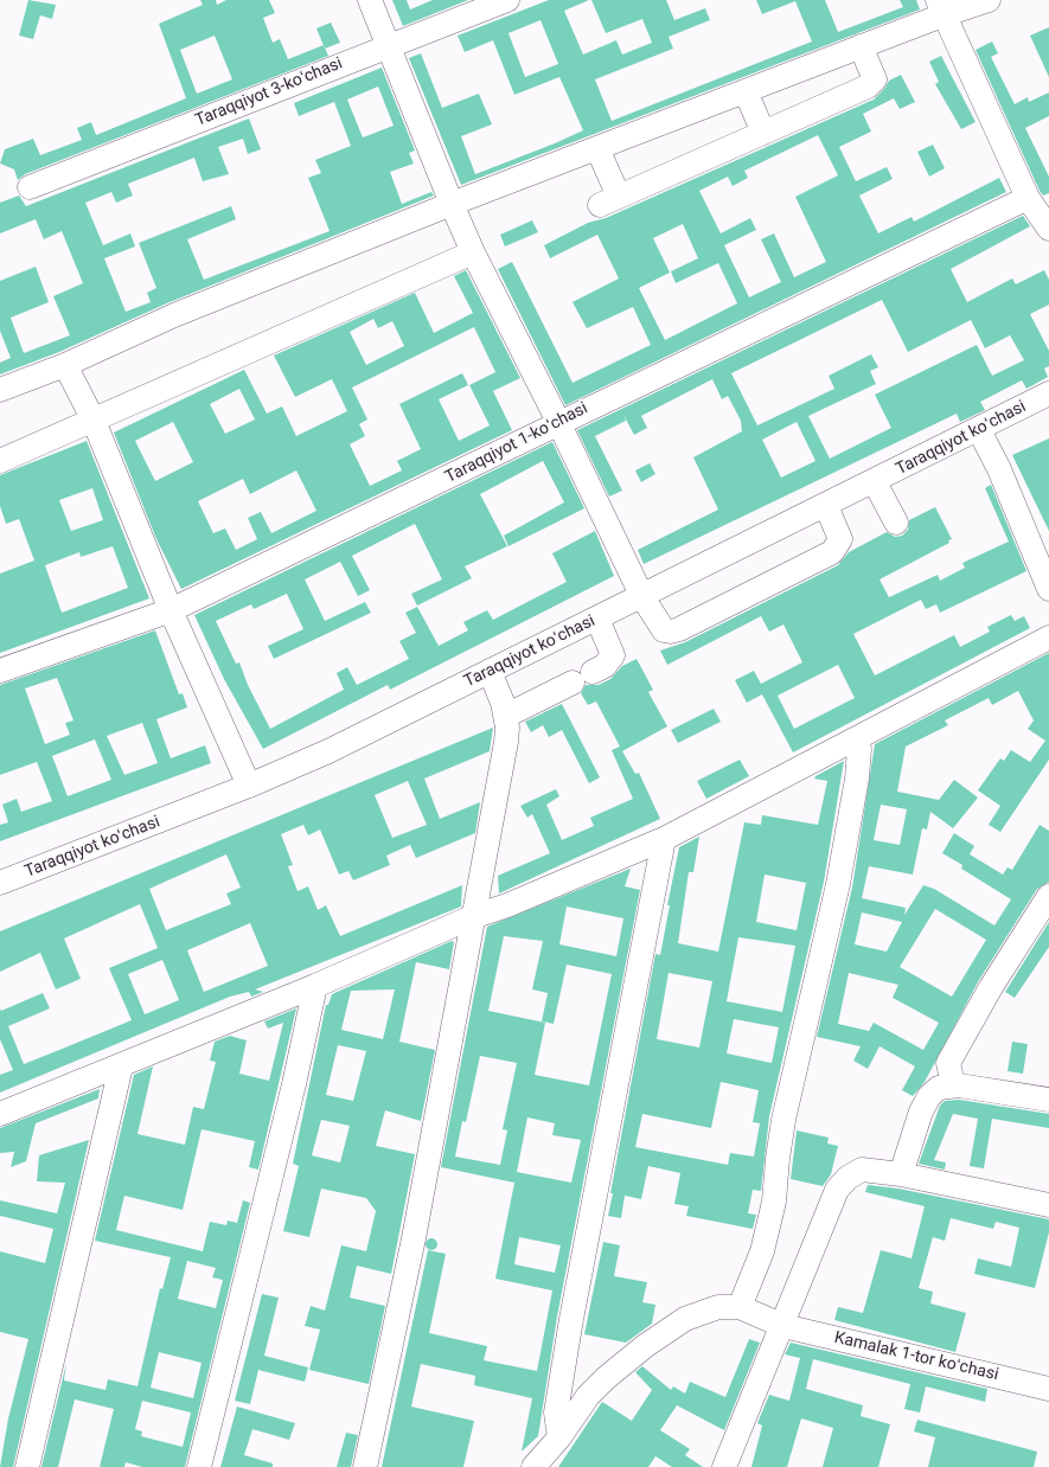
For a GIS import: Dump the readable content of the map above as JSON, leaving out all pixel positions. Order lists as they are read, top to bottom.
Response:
{
  "streets": {
    "street": [
      "Taraqqiyot 3-koʻchasi",
      "Taraqqiyot koʻchasi",
      "Taraqqiyot 1-koʻchasi",
      "Kamalak 1-tor koʻchasi"
    ]
  }
}
